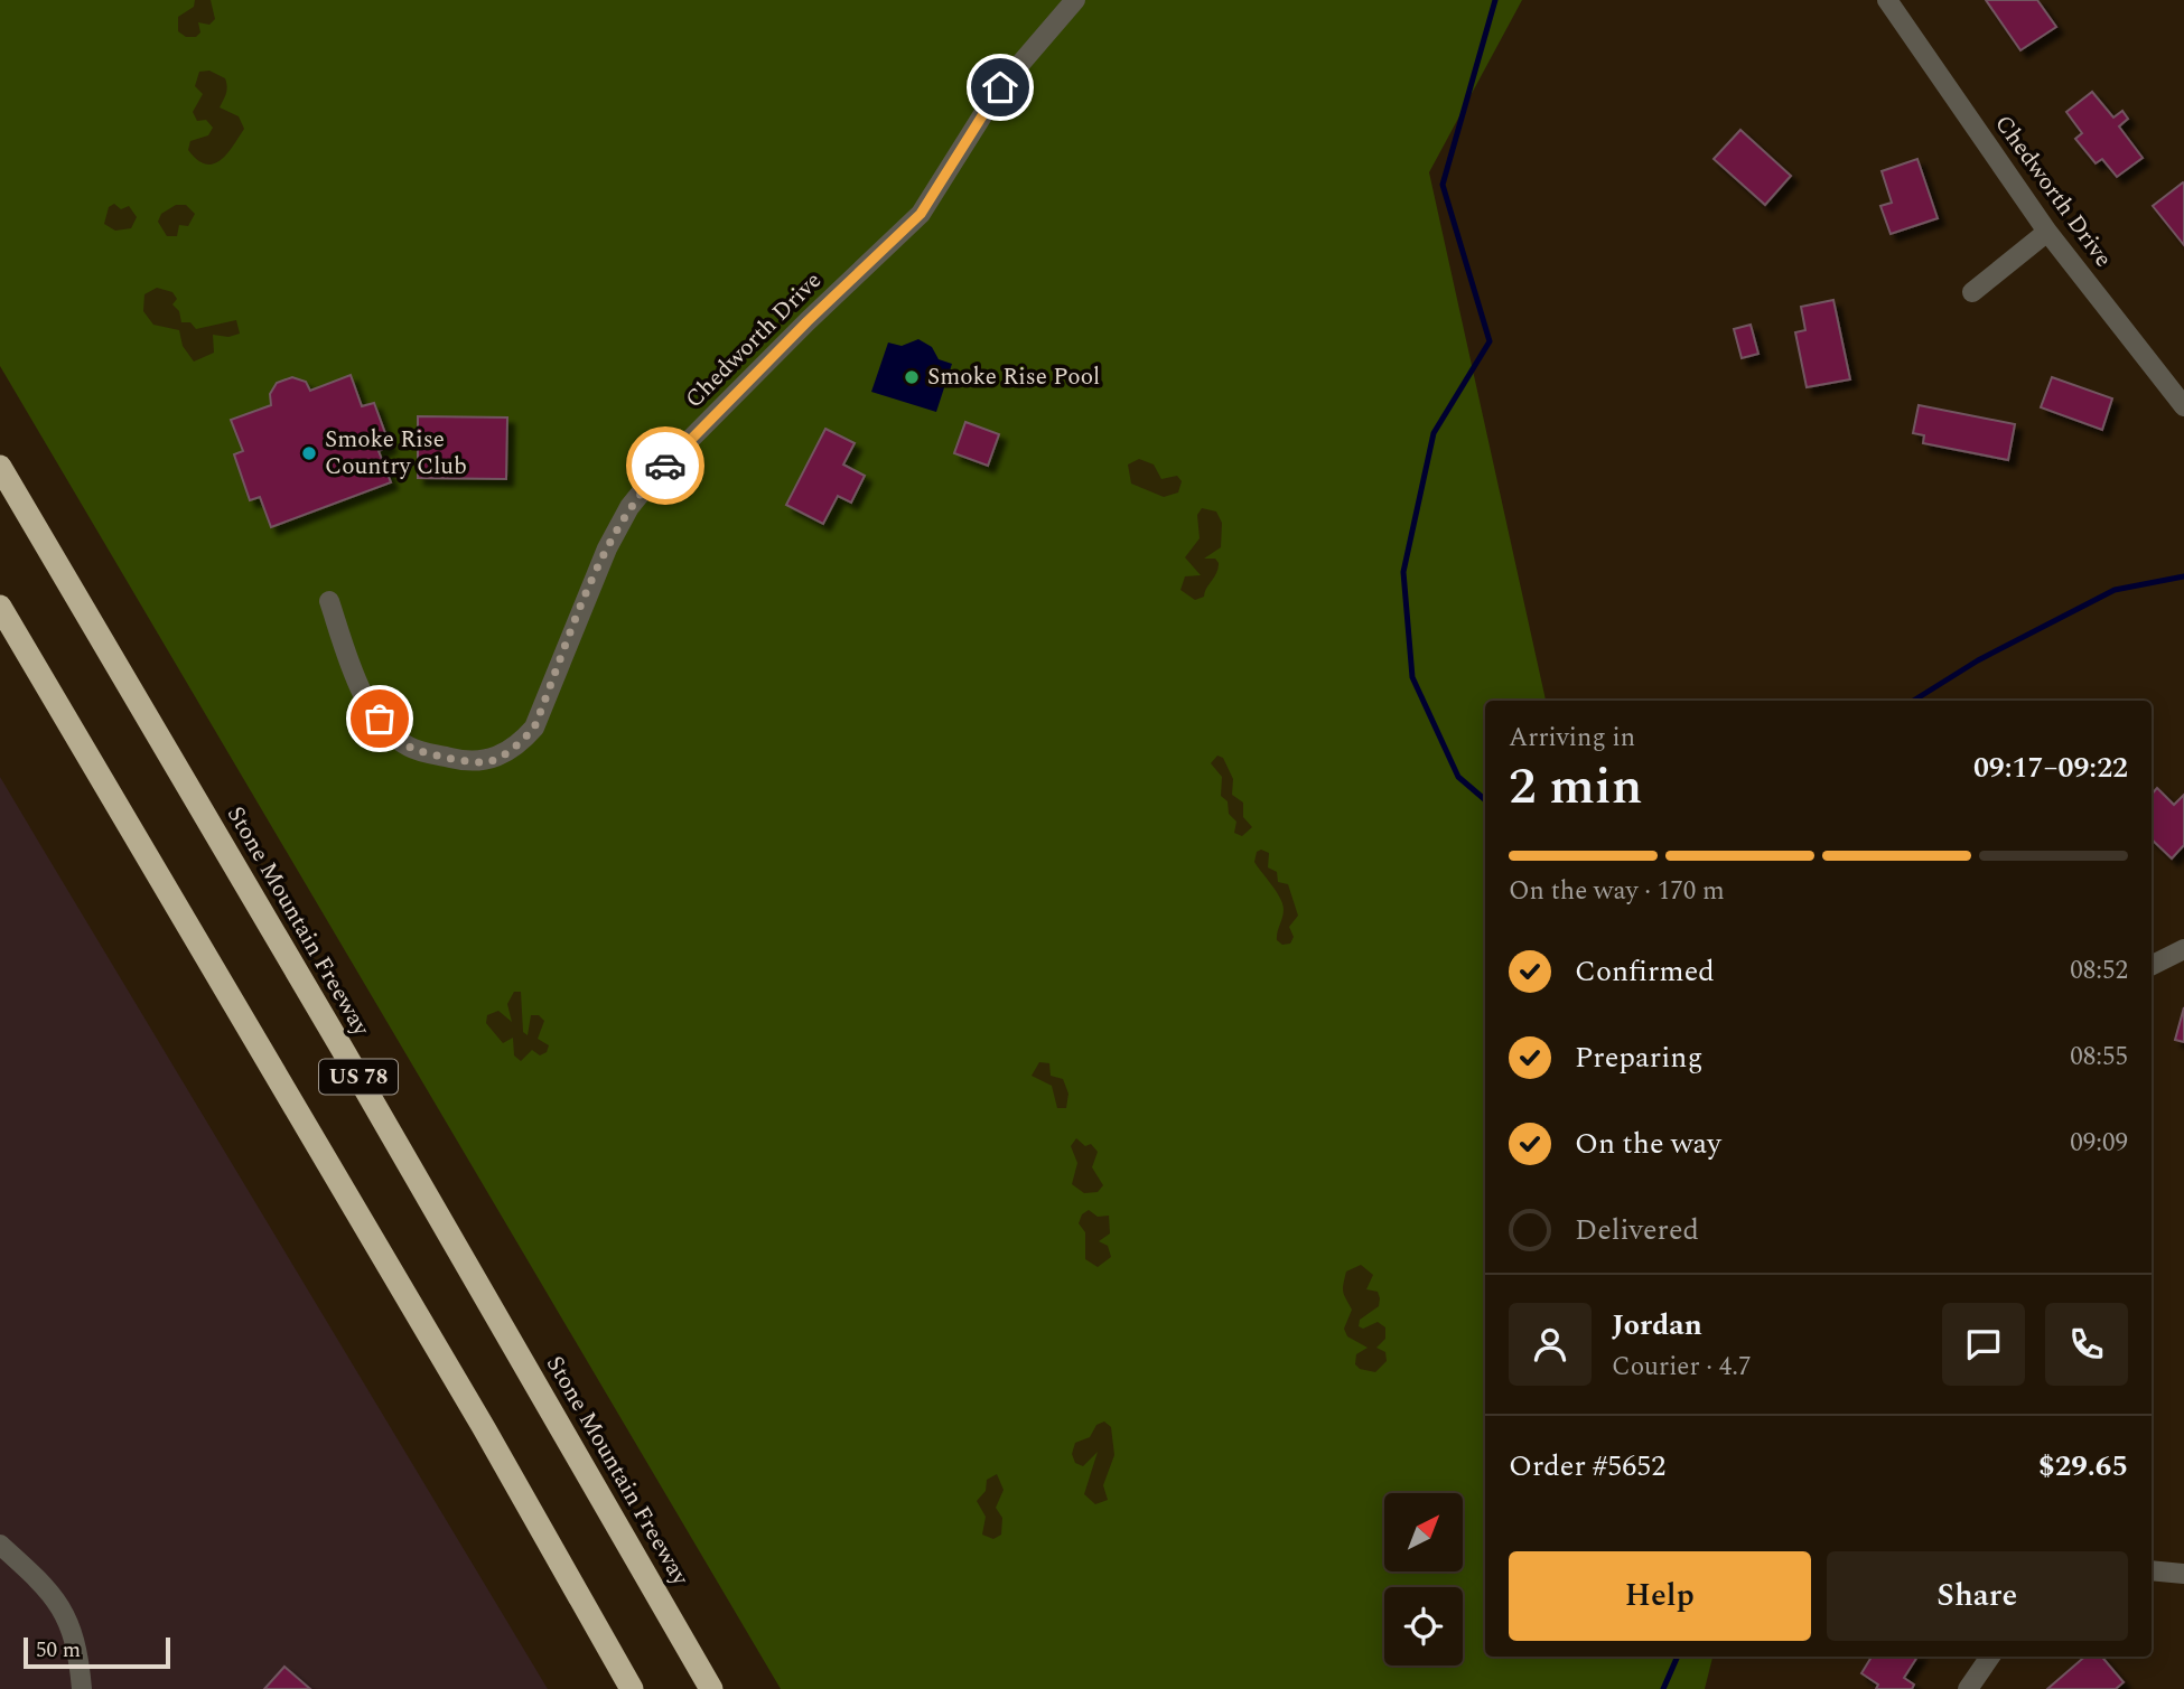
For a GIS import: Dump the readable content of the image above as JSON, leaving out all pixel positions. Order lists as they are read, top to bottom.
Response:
{
  "streets": {
    "highway": ["Stone Mountain Freeway", "US 78"],
    "street": ["Chedworth Drive"]
  },
  "places": ["Smoke Rise Pool", "Smoke Rise Country Club"],
  "scale_bar": "50 m",
  "north": "top right",
  "page": {
    "heading": ["2 min", "Arriving in", "09:17–09:22"],
    "panel": [
      "Jordan",
      "Courier · 4.7",
      "Order #5652",
      "$29.65"
    ],
    "bar": "On the way · 170 m",
    "list": [
      ["Confirmed", "08:52"],
      ["Preparing", "08:55"],
      ["On the way", "09:09"],
      "Delivered"
    ],
    "buttons": ["Help", "Share"],
    "scale": "50 m"
  }
}
